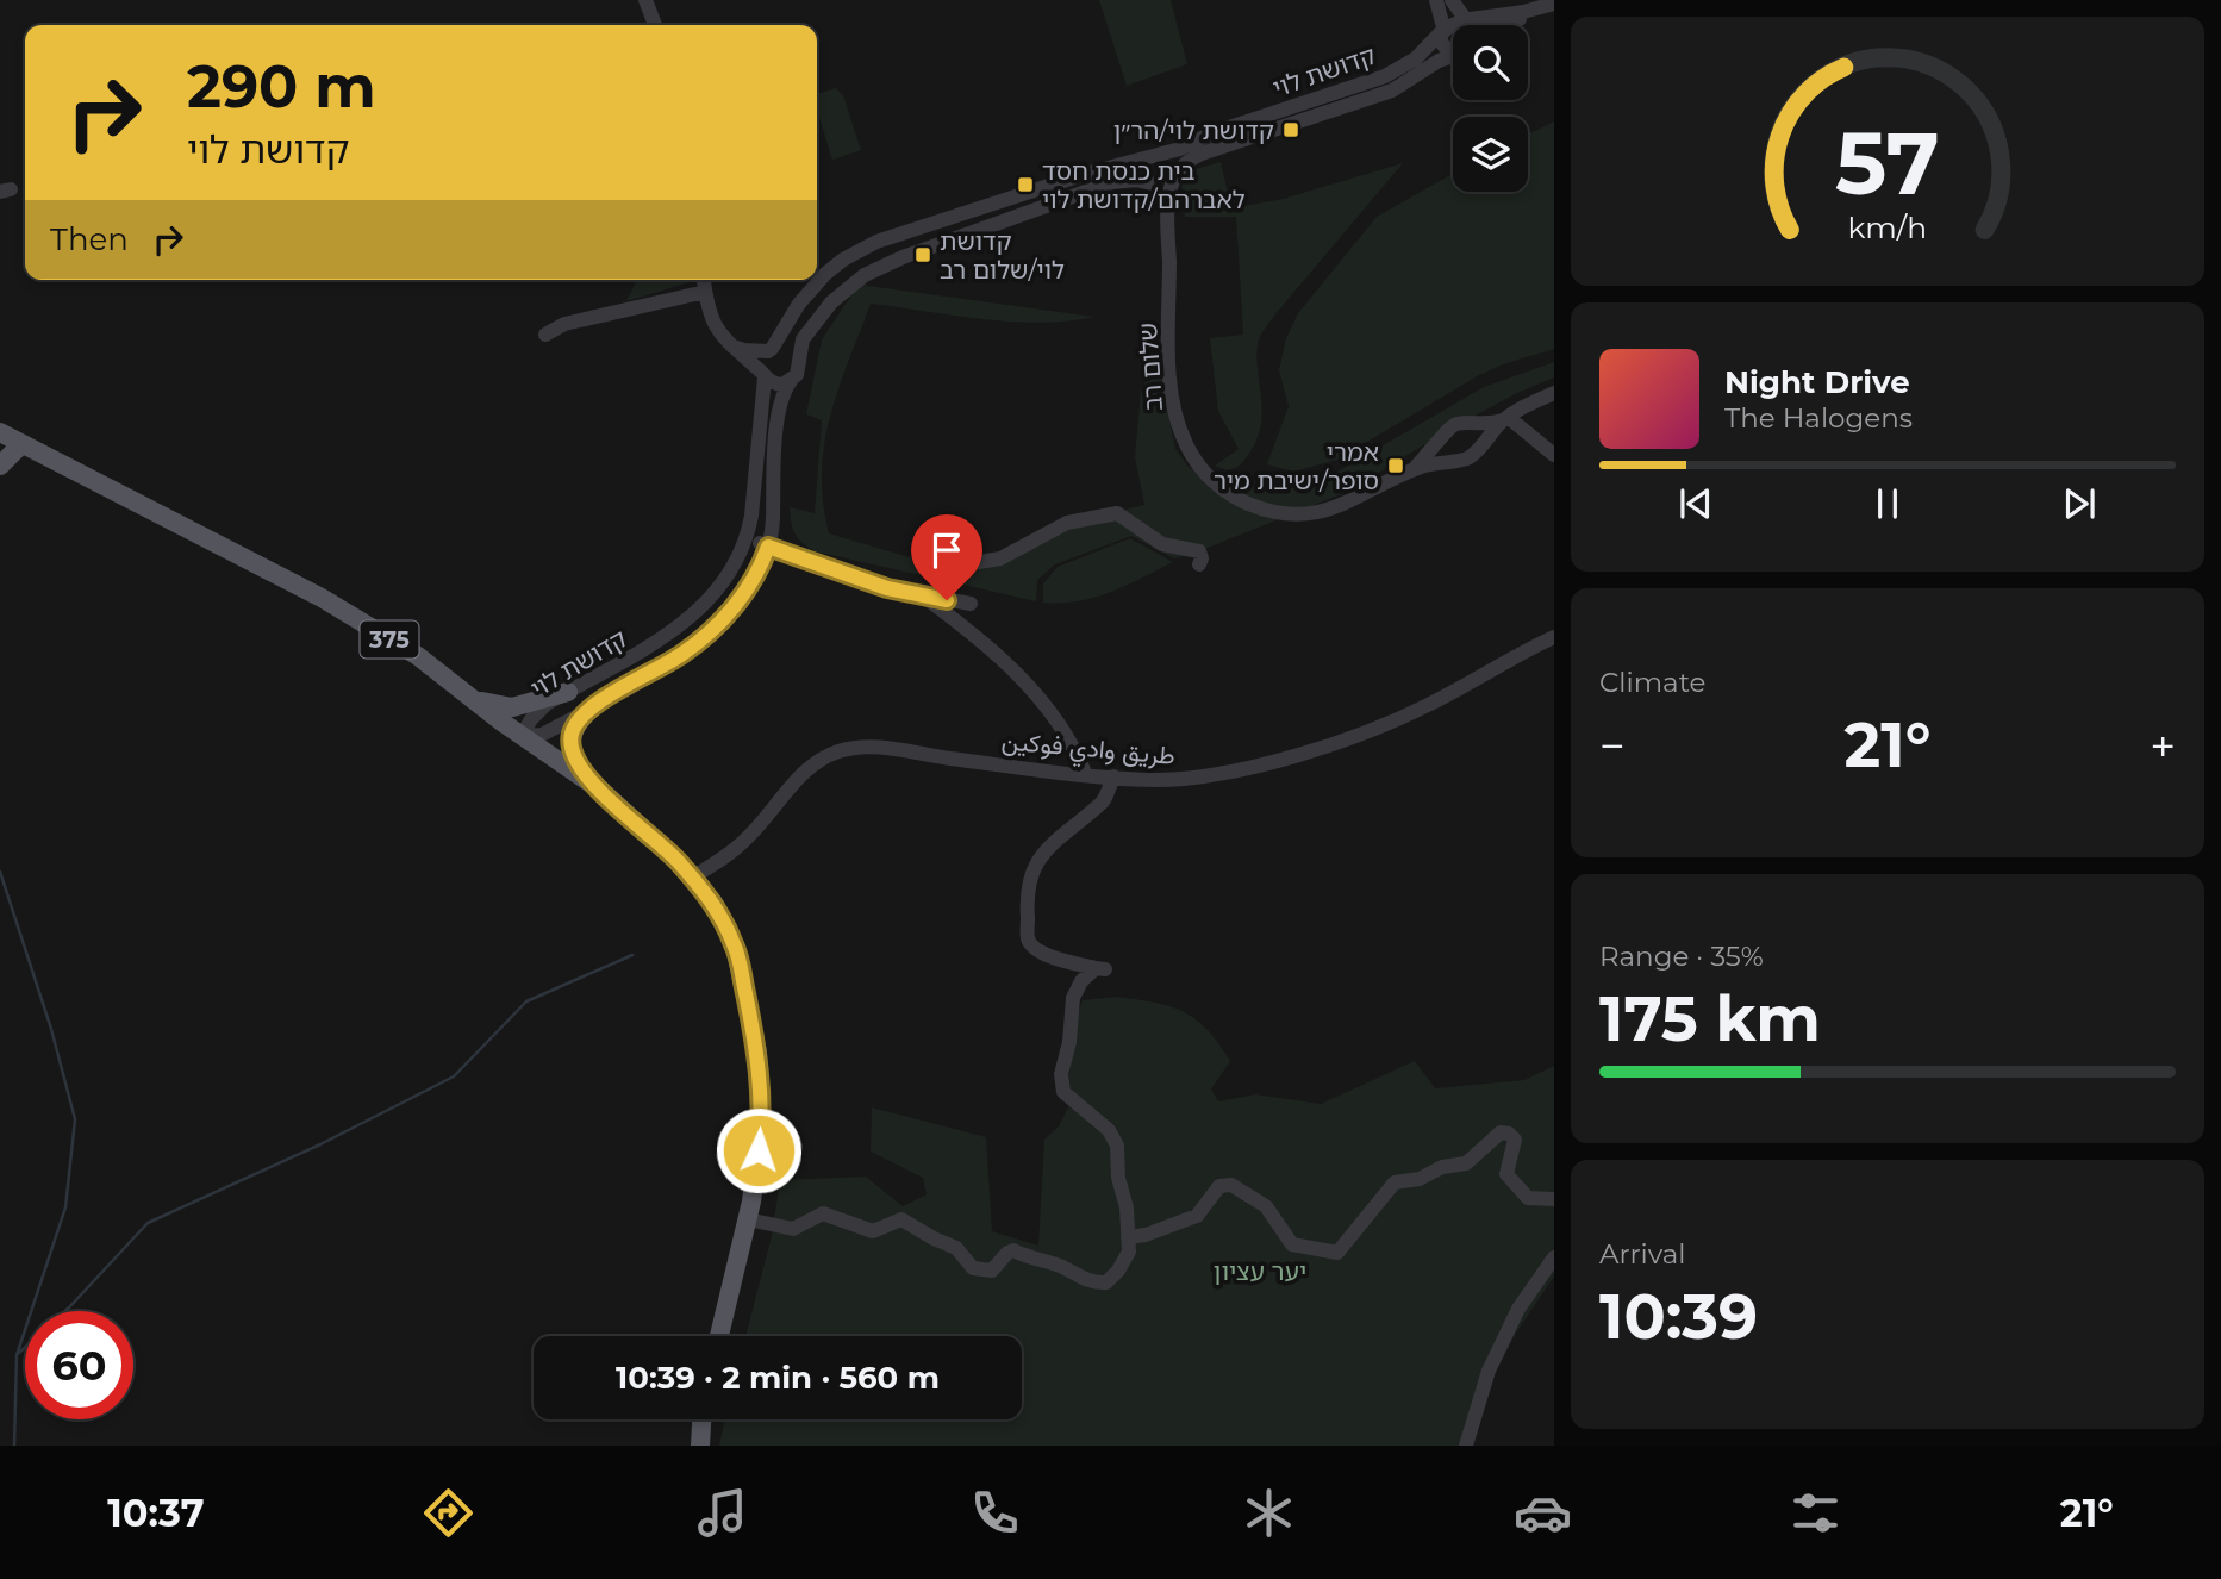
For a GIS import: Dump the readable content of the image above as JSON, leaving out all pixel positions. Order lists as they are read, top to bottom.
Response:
{
  "streets": {
    "main road": ["375"],
    "street": ["קדושת לוי", "שלום רב", "طريق وادي فوکين"]
  },
  "crossings": [
    ["קדושת לוי", "שלום רב"],
    ["קדושת לוי", "375"],
    ["375", "طريق وادي فوکين"]
  ],
  "parks": ["יער עציון"],
  "places": {
    "transit": [
      "קדושת לוי/הר״ן",
      "בית כנסת חסד לאברהם/קדושת לוי",
      "קדושת לוי/שלום רב",
      "אמרי סופר/ישיבת מיר"
    ]
  },
  "page": {
    "turn": ["290 m", "קדושת לוי"],
    "then": "Then",
    "song": ["Night Drive", "The Halogens"],
    "tile": [
      "Climate",
      ["Range · 35%", "175 km"],
      ["Arrival", "10:39"]
    ],
    "heat": ["−", "21°", "+"],
    "limit": "60",
    "trip": "10:39 · 2 min · 560 m",
    "tabs": ["10:37", "21°"],
    "gauge": ["57", "km/h"]
  }
}
